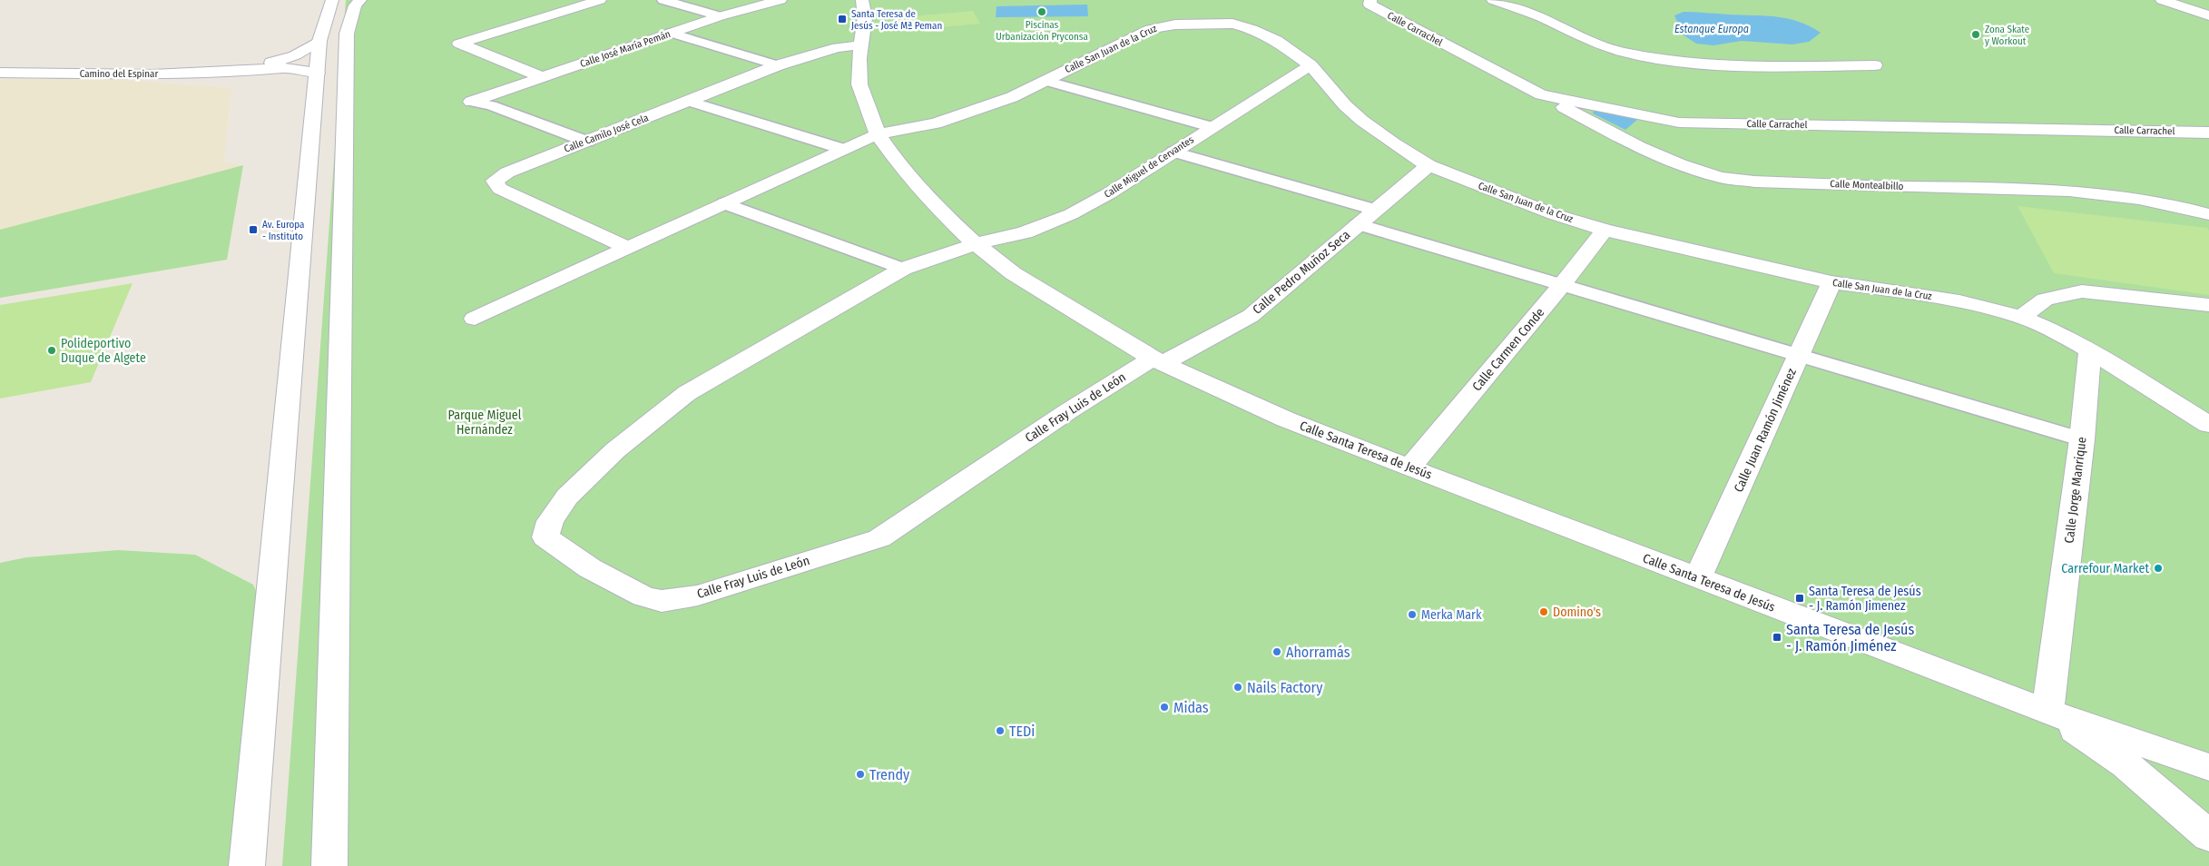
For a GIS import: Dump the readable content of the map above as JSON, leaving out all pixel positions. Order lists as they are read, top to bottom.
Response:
{
  "streets": {
    "street": [
      "Calle Carrachel",
      "Calle José María Pemán",
      "Calle San Juan de la Cruz",
      "Camino del Espinar",
      "Calle Camilo José Cela",
      "Calle Miguel de Cervantes",
      "Calle Montealbillo",
      "Calle Pedro Muñoz Seca",
      "Calle Carmen Conde",
      "Calle Fray Luis de León",
      "Calle Juan Ramón Jiménez",
      "Calle Santa Teresa de Jesús",
      "Calle Jorge Manrique"
    ]
  },
  "crossings": [
    ["Calle Carrachel", "Calle Montealbillo"],
    ["Calle San Juan de la Cruz", "Calle Miguel de Cervantes"],
    ["Calle San Juan de la Cruz", "Calle Pedro Muñoz Seca"],
    ["Calle San Juan de la Cruz", "Calle Carmen Conde"],
    ["Calle San Juan de la Cruz", "Calle Juan Ramón Jiménez"],
    ["Calle San Juan de la Cruz", "Calle Santa Teresa de Jesús"],
    ["Calle San Juan de la Cruz", "Calle Jorge Manrique"],
    ["Calle Camilo José Cela", "Calle Santa Teresa de Jesús"],
    ["Calle Miguel de Cervantes", "Calle Fray Luis de León"],
    ["Calle Miguel de Cervantes", "Calle Santa Teresa de Jesús"],
    ["Calle Pedro Muñoz Seca", "Calle Fray Luis de León"],
    ["Calle Pedro Muñoz Seca", "Calle Santa Teresa de Jesús"],
    ["Calle Carmen Conde", "Calle Santa Teresa de Jesús"],
    ["Calle Fray Luis de León", "Calle Santa Teresa de Jesús"],
    ["Calle Juan Ramón Jiménez", "Calle Santa Teresa de Jesús"],
    ["Calle Santa Teresa de Jesús", "Calle Jorge Manrique"]
  ],
  "water": ["Estanque Europa"],
  "parks": ["Parque Miguel Hernández"],
  "places": {
    "other": [
      "Piscinas Urbanización Pryconsa",
      "Zona Skate y Workout",
      "Polideportivo Duque de Algete",
      "Carrefour Market",
      "Domino's",
      "Merka Mark",
      "Ahorramás",
      "Nails Factory",
      "Midas",
      "TEDi",
      "Trendy"
    ],
    "transit": [
      "Santa Teresa de Jesús - José Mª Peman",
      "Av. Europa - Instituto",
      "Santa Teresa de Jesús - J. Ramón Jimenez",
      "Santa Teresa de Jesús - J. Ramón Jiménez"
    ]
  }
}
